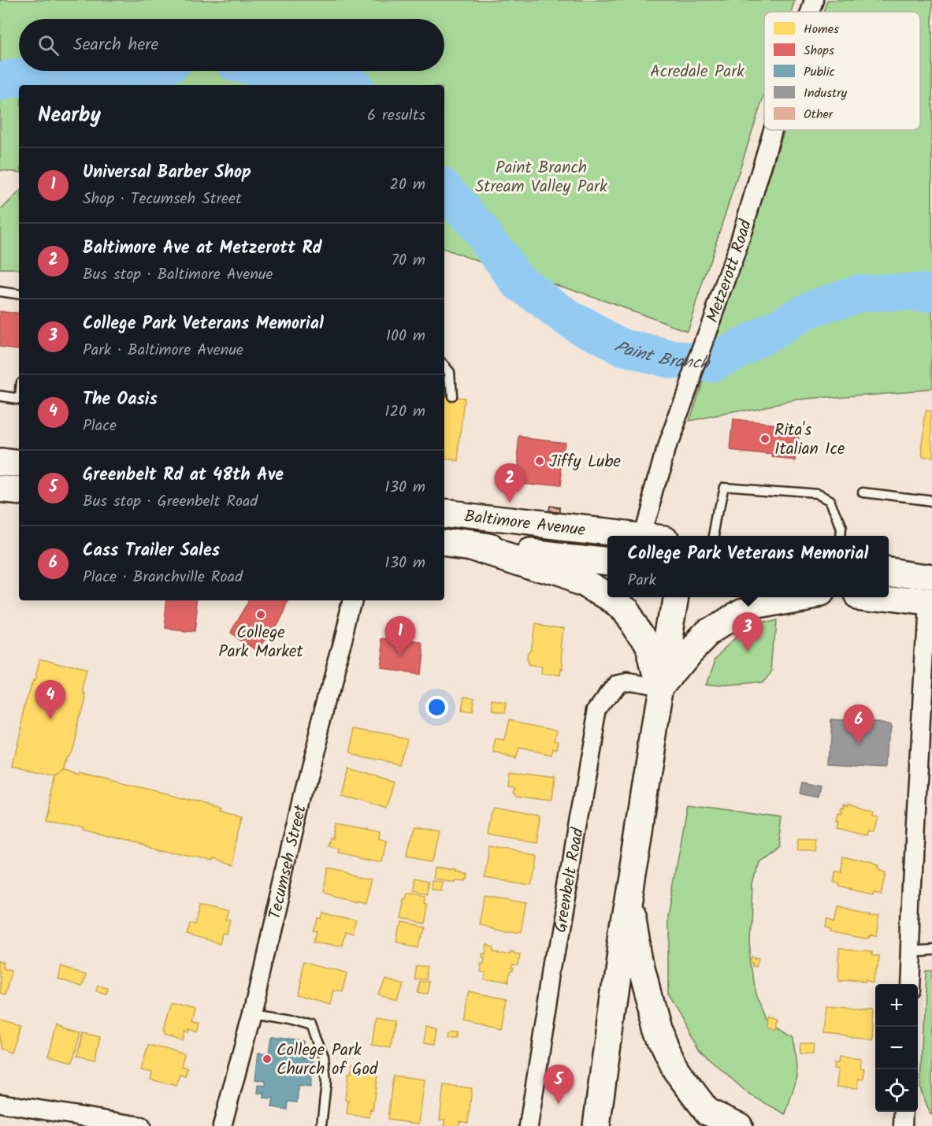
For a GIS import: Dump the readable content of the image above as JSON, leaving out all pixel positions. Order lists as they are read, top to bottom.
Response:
{
  "streets": {
    "main road": ["Baltimore Avenue"],
    "street": ["Metzerott Road", "Tecumseh Street", "Greenbelt Road"]
  },
  "water": ["Paint Branch"],
  "parks": ["Acredale Park", "Paint Branch Stream Valley Park"],
  "places": [
    "Rita's Italian Ice",
    "Jiffy Lube",
    "College Park Market",
    "College Park Church of God"
  ],
  "legend": [
    "Homes",
    "Shops",
    "Public",
    "Industry",
    "Other"
  ],
  "page": {
    "search": "Search here",
    "heading": ["Nearby", "6 results"],
    "list": [
      {
        "mark": "1",
        "name": "Universal Barber Shop",
        "note": "Shop · Tecumseh Street",
        "value": "20 m"
      },
      {
        "mark": "2",
        "name": "Baltimore Ave at Metzerott Rd",
        "note": "Bus stop · Baltimore Avenue",
        "value": "70 m"
      },
      {
        "mark": "3",
        "name": "College Park Veterans Memorial",
        "note": "Park · Baltimore Avenue",
        "value": "100 m"
      },
      {
        "mark": "4",
        "name": "The Oasis",
        "note": "Place",
        "value": "120 m"
      },
      {
        "mark": "5",
        "name": "Greenbelt Rd at 48th Ave",
        "note": "Bus stop · Greenbelt Road",
        "value": "130 m"
      },
      {
        "mark": "6",
        "name": "Cass Trailer Sales",
        "note": "Place · Branchville Road",
        "value": "130 m"
      }
    ],
    "pins": [
      "2",
      "3",
      "1",
      "4",
      "6",
      "5"
    ],
    "popup": ["College Park Veterans Memorial", "Park"],
    "map_buttons": ["+", "−"]
  }
}
